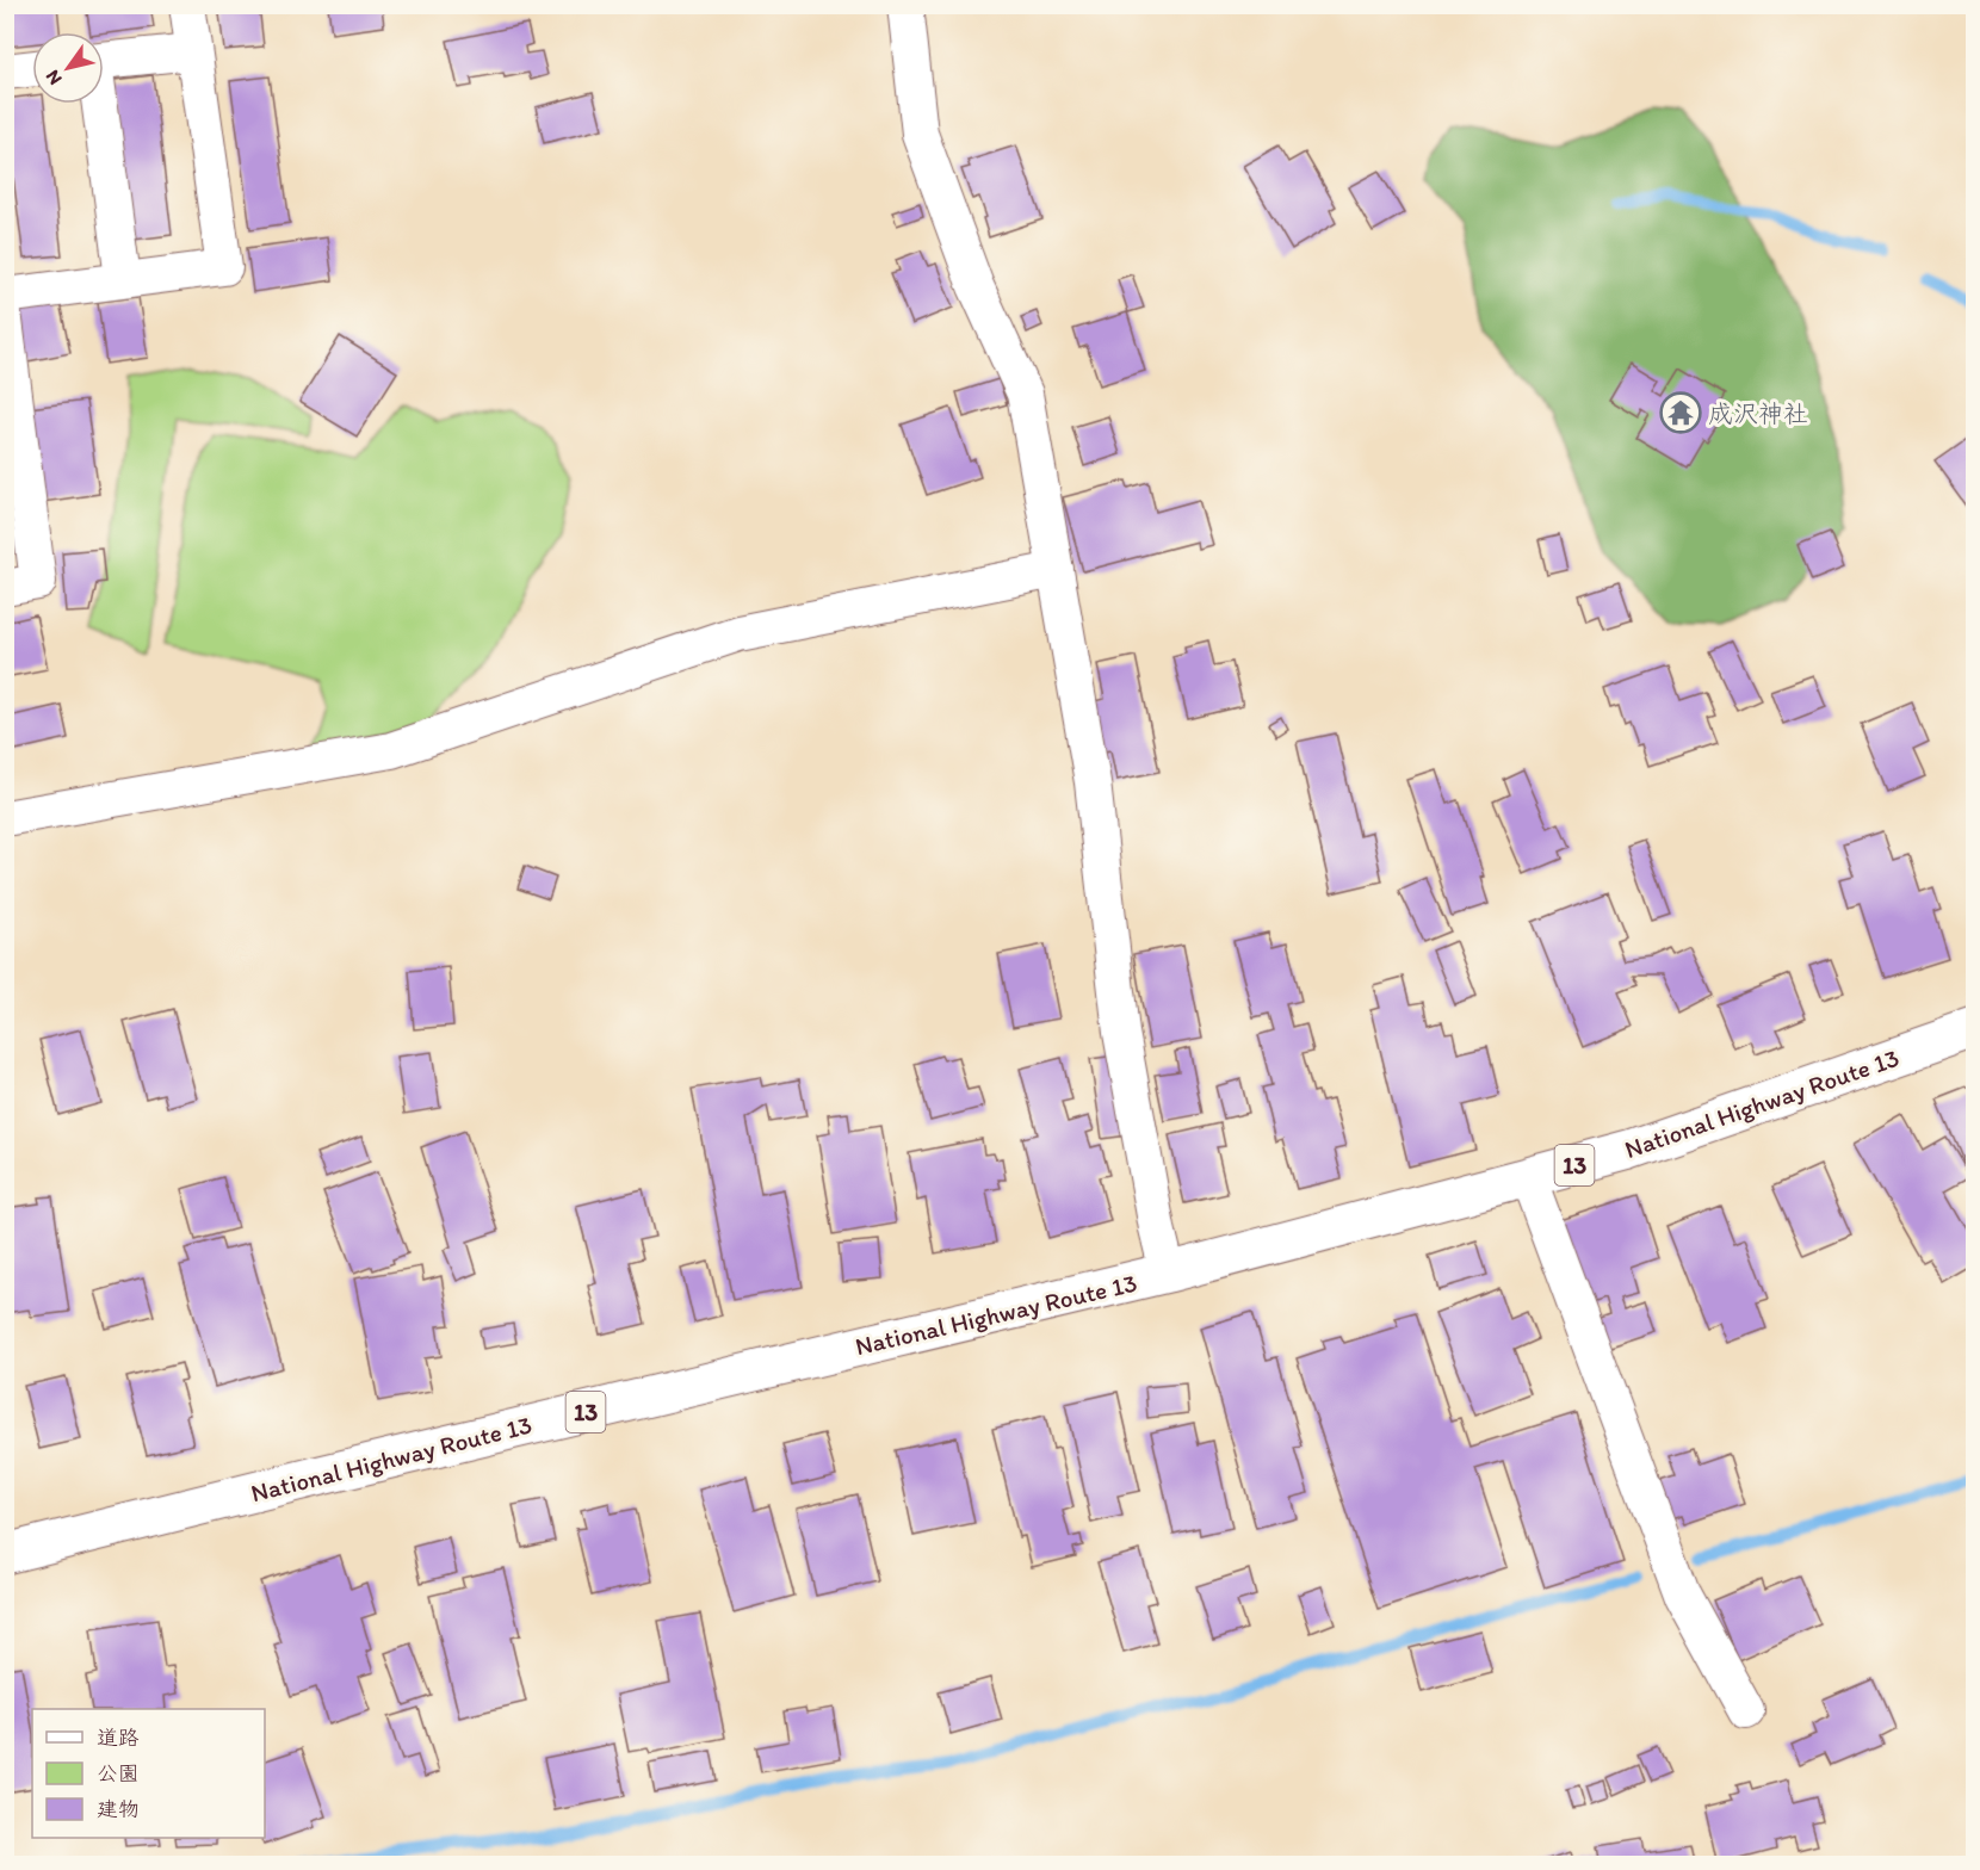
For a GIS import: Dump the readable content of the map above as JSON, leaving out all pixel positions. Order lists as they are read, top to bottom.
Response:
{
  "streets": {
    "highway": ["National Highway Route 13", "13"]
  },
  "places": {
    "temple": ["成沢神社"]
  },
  "legend": ["道路", "公園", "建物"],
  "north": "bottom left"
}
